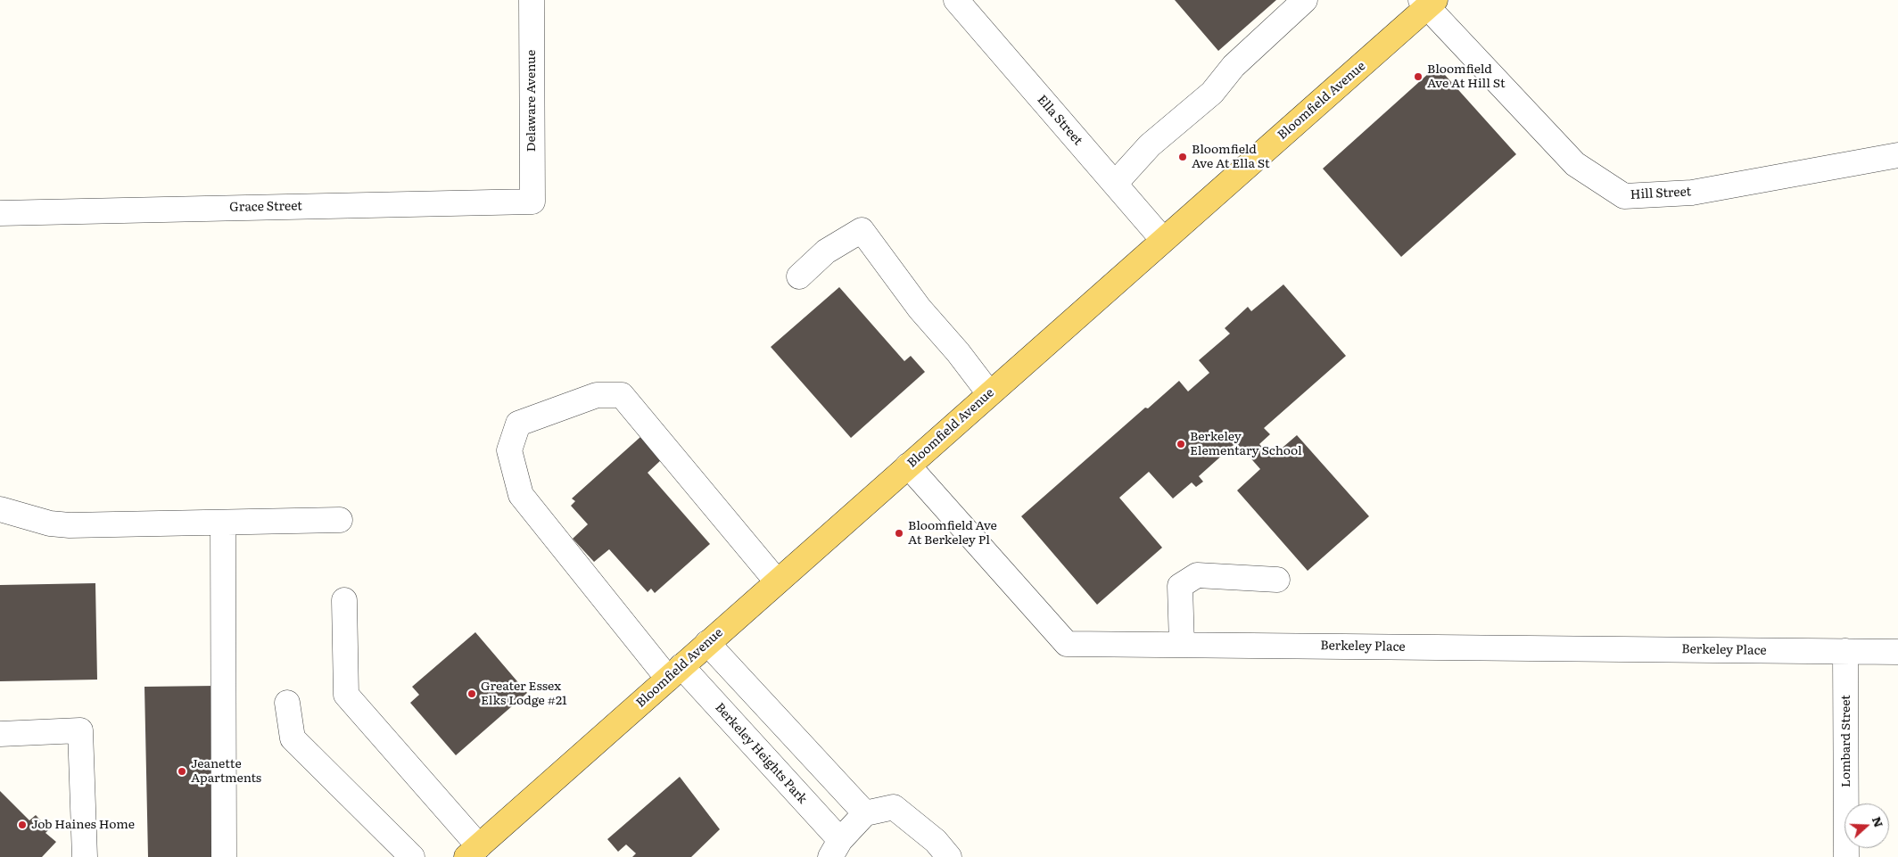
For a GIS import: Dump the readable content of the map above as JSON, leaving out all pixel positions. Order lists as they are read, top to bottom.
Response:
{
  "streets": {
    "main road": ["Bloomfield Avenue"],
    "street": [
      "Delaware Avenue",
      "Ella Street",
      "Hill Street",
      "Grace Street",
      "Berkeley Place",
      "Lombard Street",
      "Berkeley Heights Park"
    ]
  },
  "crossings": [
    ["Delaware Avenue", "Grace Street"],
    ["Bloomfield Avenue", "Ella Street"],
    ["Bloomfield Avenue", "Hill Street"],
    ["Bloomfield Avenue", "Berkeley Place"],
    ["Bloomfield Avenue", "Berkeley Heights Park"],
    ["Berkeley Place", "Lombard Street"]
  ],
  "places": [
    "Bloomfield Ave At Hill St",
    "Bloomfield Ave At Ella St",
    "Berkeley Elementary School",
    "Bloomfield Ave At Berkeley Pl",
    "Greater Essex Elks Lodge #21",
    "Jeanette Apartments",
    "Job Haines Home"
  ],
  "north": "right"
}
